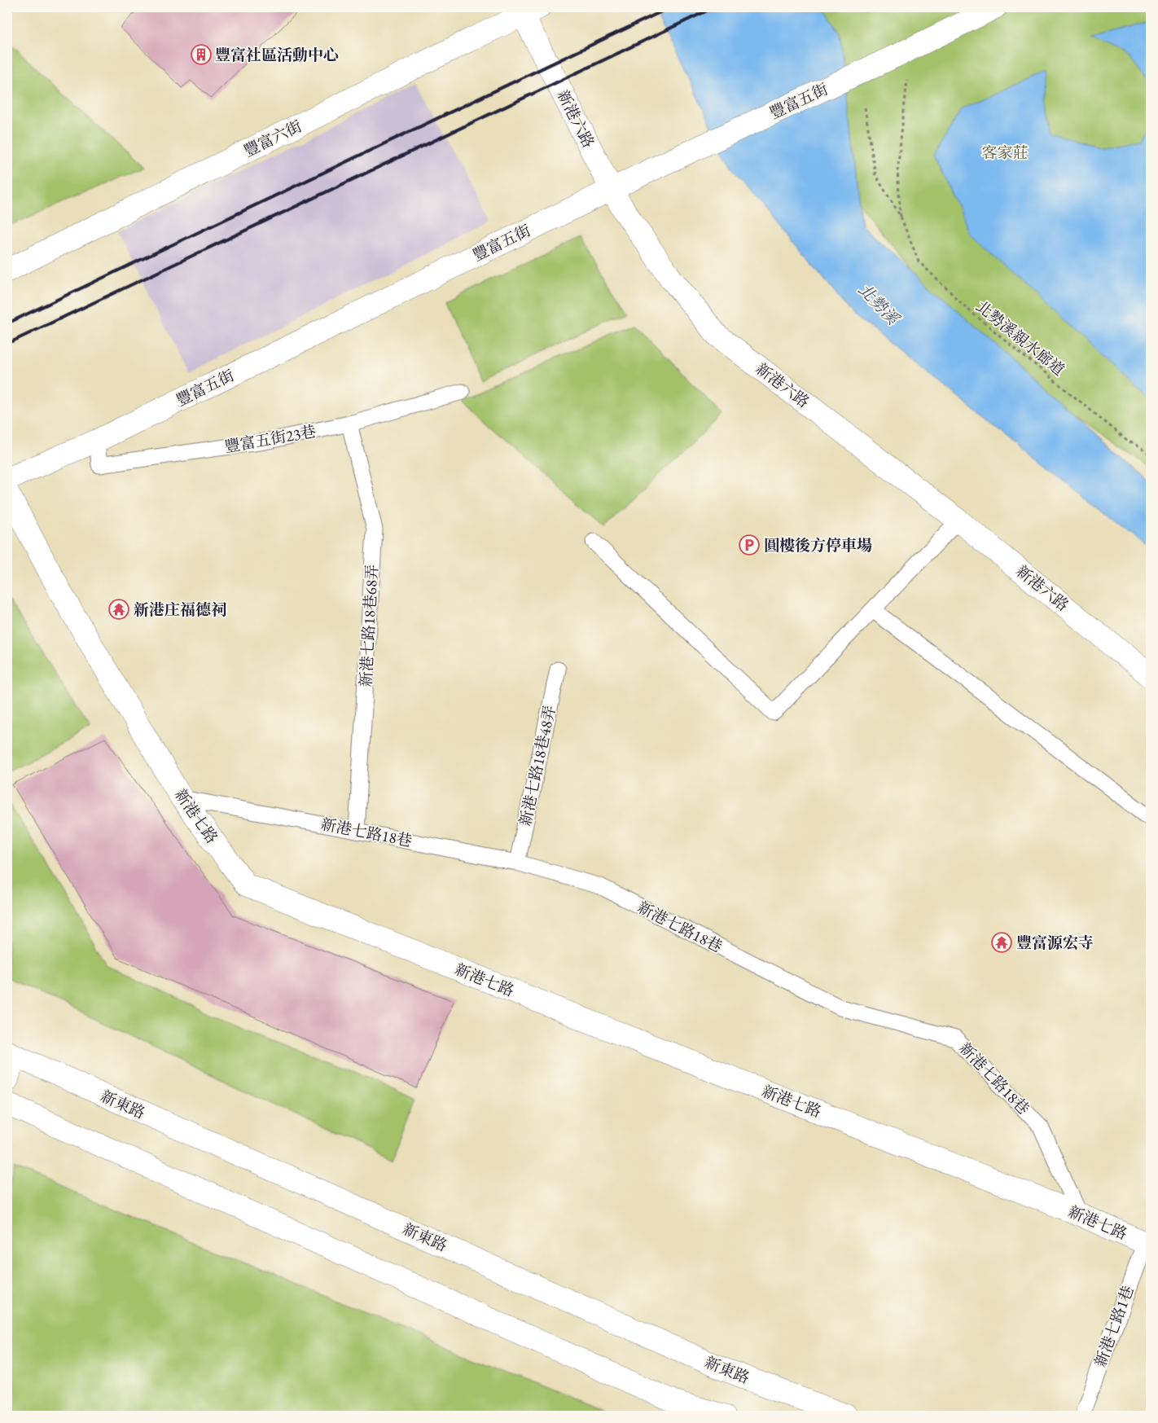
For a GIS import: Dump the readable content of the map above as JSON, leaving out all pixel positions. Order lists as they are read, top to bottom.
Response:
{
  "streets": {
    "street": [
      "豐富五街",
      "新港六路",
      "豐富六街",
      "新港七路",
      "新東路"
    ],
    "lane": [
      "豐富五街23巷",
      "新港七路18巷68弄",
      "新港七路18巷48弄",
      "新港七路18巷",
      "新港七路1巷"
    ],
    "path": ["北勢溪親水廊道"]
  },
  "crossings": [
    ["豐富五街", "新港六路"],
    ["豐富五街", "豐富五街23巷"],
    ["新港六路", "豐富六街"],
    ["豐富五街23巷", "新港七路18巷68弄"],
    ["新港七路18巷68弄", "新港七路18巷"],
    ["新港七路18巷48弄", "新港七路18巷"],
    ["新港七路", "新港七路18巷"],
    ["新港七路", "新港七路1巷"]
  ],
  "water": ["北勢溪"],
  "parks": ["客家莊"],
  "places": {
    "building": ["豐富社區活動中心"],
    "parking": ["圓樓後方停車場"],
    "temple": ["新港庄福德祠", "豐富源宏寺"]
  }
}
